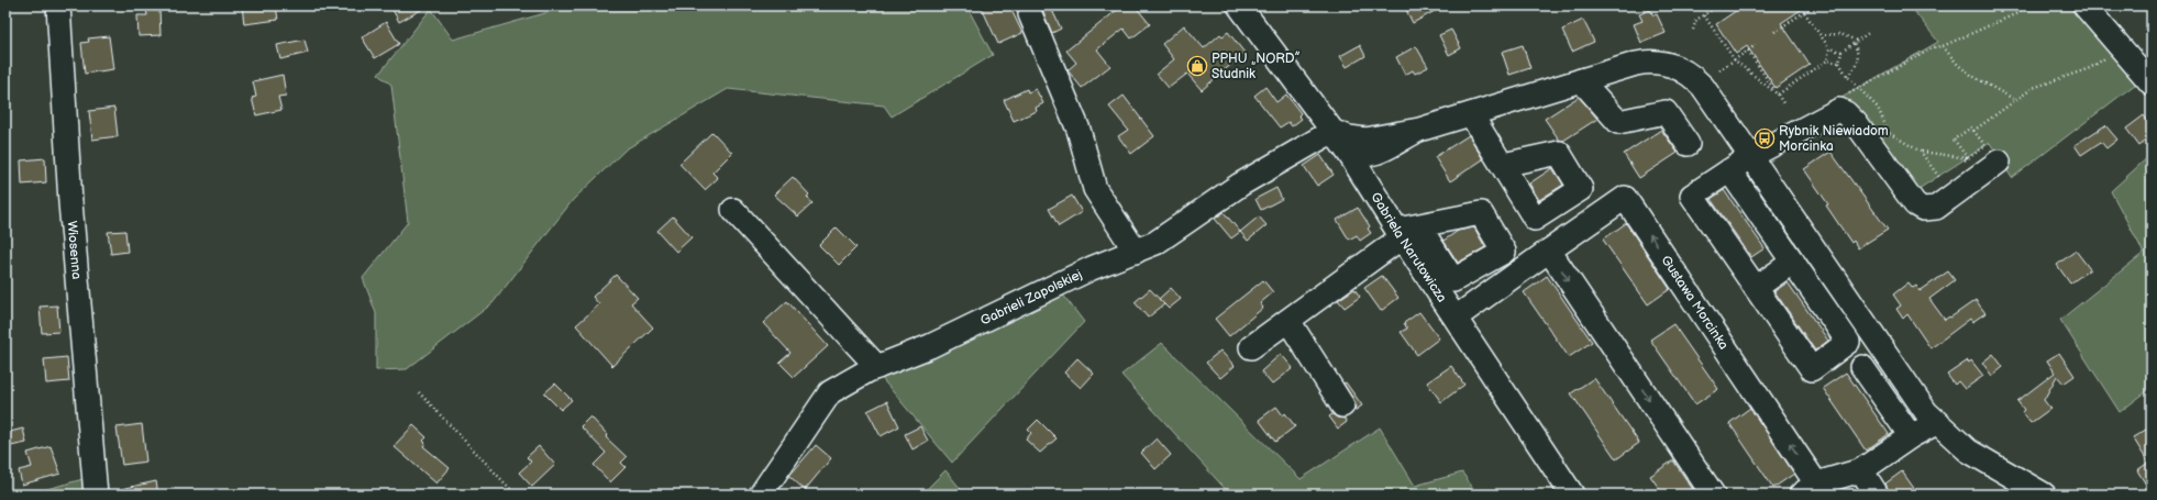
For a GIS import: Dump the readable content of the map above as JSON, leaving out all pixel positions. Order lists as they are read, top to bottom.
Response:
{
  "streets": {
    "street": [
      "Gabriela Narutowicza",
      "Wiosenna",
      "Gabrieli Zapolskiej",
      "Gustawa Morcinka"
    ]
  },
  "crossings": [
    ["Gabriela Narutowicza", "Gabrieli Zapolskiej"],
    ["Gabriela Narutowicza", "Gustawa Morcinka"]
  ],
  "places": {
    "shop": ["PPHU „NORD” Studnik"],
    "bus stop": ["Rybnik Niewiadom Morcinka"]
  }
}
